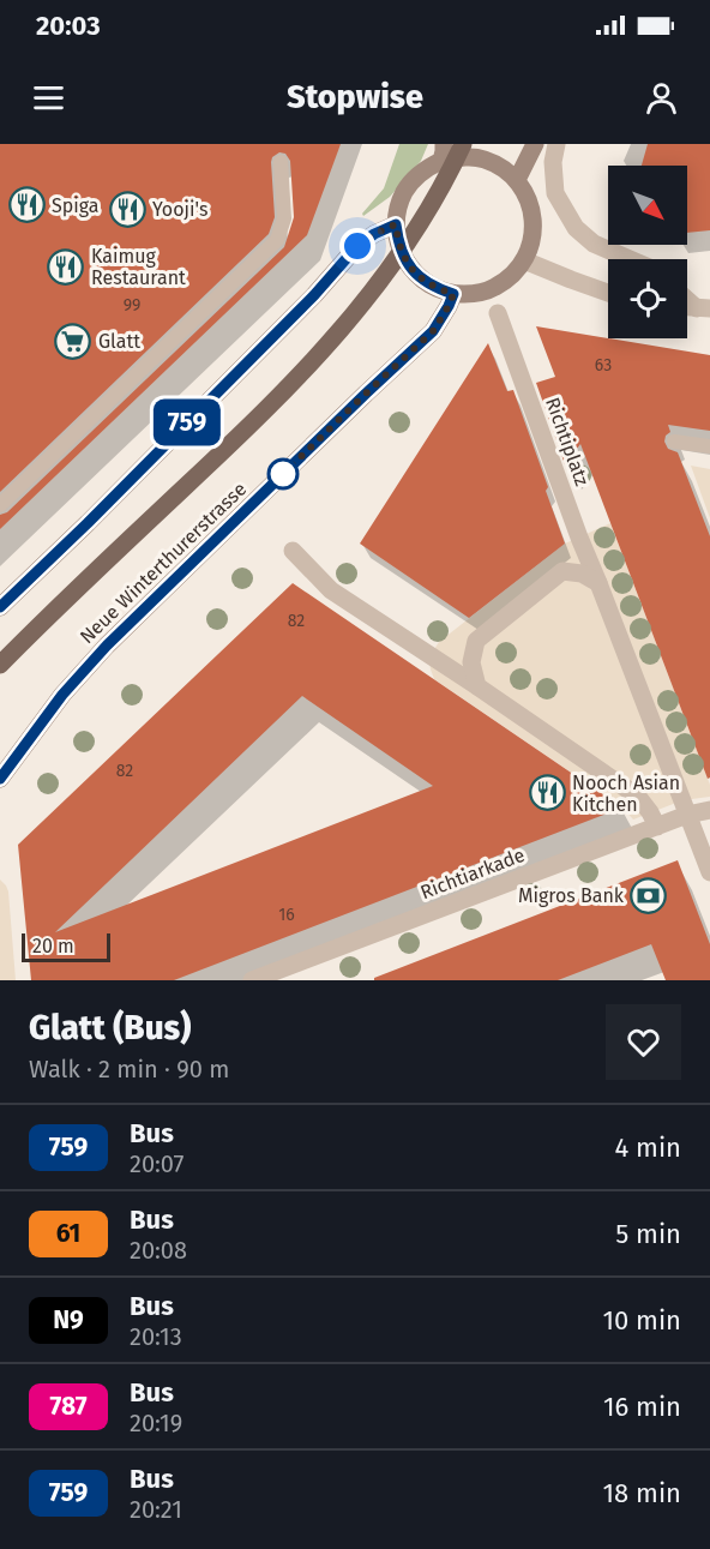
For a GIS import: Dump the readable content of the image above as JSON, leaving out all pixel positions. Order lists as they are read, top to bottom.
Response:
{
  "streets": {
    "main road": ["Neue Winterthurerstrasse"],
    "street": ["Richtiplatz", "Richtiarkade"]
  },
  "crossings": [
    ["Richtiplatz", "Richtiarkade"]
  ],
  "places": {
    "restaurant": [
      "Spiga",
      "Yooji's",
      "Kaimug Restaurant",
      "Nooch Asian Kitchen"
    ],
    "supermarket": ["Glatt"],
    "bank": ["Migros Bank"]
  },
  "lines": ["bus line 759"],
  "house_numbers": [
    "99",
    "63",
    "82",
    "82",
    "16"
  ],
  "scale_bar": "20 m",
  "north": "bottom right",
  "page": {
    "status": "20:03",
    "header": "Stopwise",
    "on_map": "759",
    "scale": "20 m",
    "heading": ["Glatt (Bus)", "Walk · 2 min · 90 m"],
    "list": [
      {
        "mark": "759",
        "name": "Bus",
        "note": "20:07",
        "value": "4 min"
      },
      {
        "mark": "61",
        "name": "Bus",
        "note": "20:08",
        "value": "5 min"
      },
      {
        "mark": "N9",
        "name": "Bus",
        "note": "20:13",
        "value": "10 min"
      },
      {
        "mark": "787",
        "name": "Bus",
        "note": "20:19",
        "value": "16 min"
      },
      {
        "mark": "759",
        "name": "Bus",
        "note": "20:21",
        "value": "18 min"
      }
    ]
  }
}
